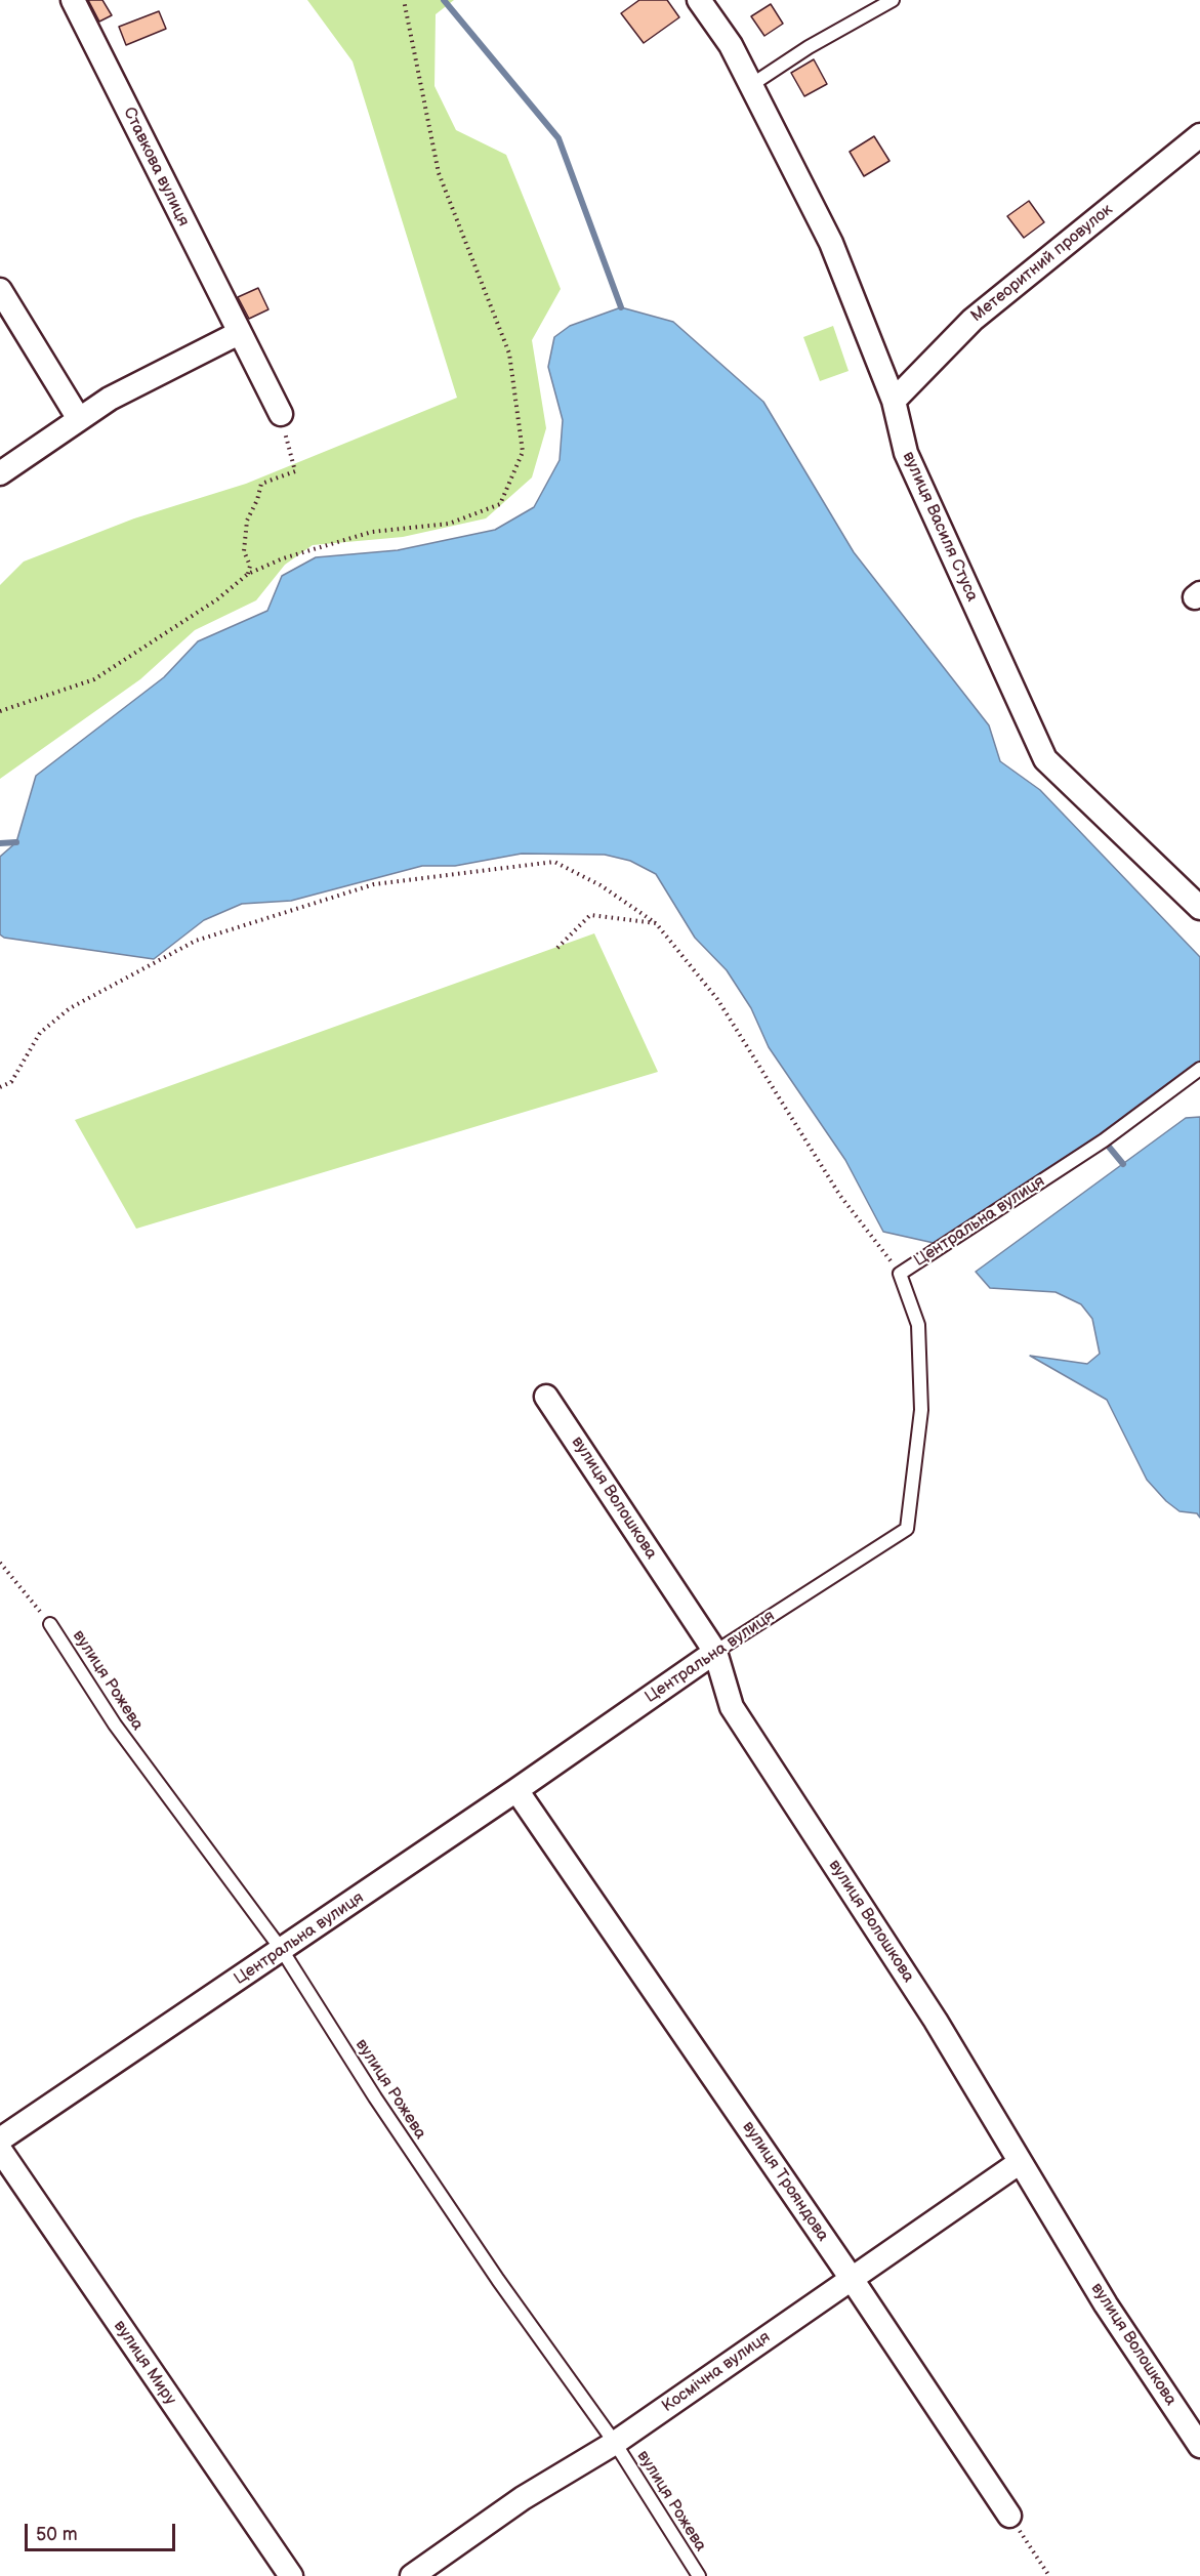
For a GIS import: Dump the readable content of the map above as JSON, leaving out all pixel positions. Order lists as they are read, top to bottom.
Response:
{
  "streets": {
    "street": [
      "Ставкова вулиця",
      "Метеоритний провулок",
      "вулиця Василя Стуса",
      "Центральна вулиця",
      "вулиця Волошкова",
      "вулиця Трояндова",
      "вулиця Миру",
      "Космічна вулиця"
    ],
    "lane": ["вулиця Рожева"]
  },
  "crossings": [
    ["Метеоритний провулок", "вулиця Василя Стуса"],
    ["Центральна вулиця", "вулиця Волошкова"],
    ["Центральна вулиця", "вулиця Рожева"],
    ["Центральна вулиця", "вулиця Трояндова"],
    ["вулиця Волошкова", "Космічна вулиця"],
    ["вулиця Рожева", "Космічна вулиця"],
    ["вулиця Трояндова", "Космічна вулиця"]
  ],
  "scale_bar": "50 m"
}
